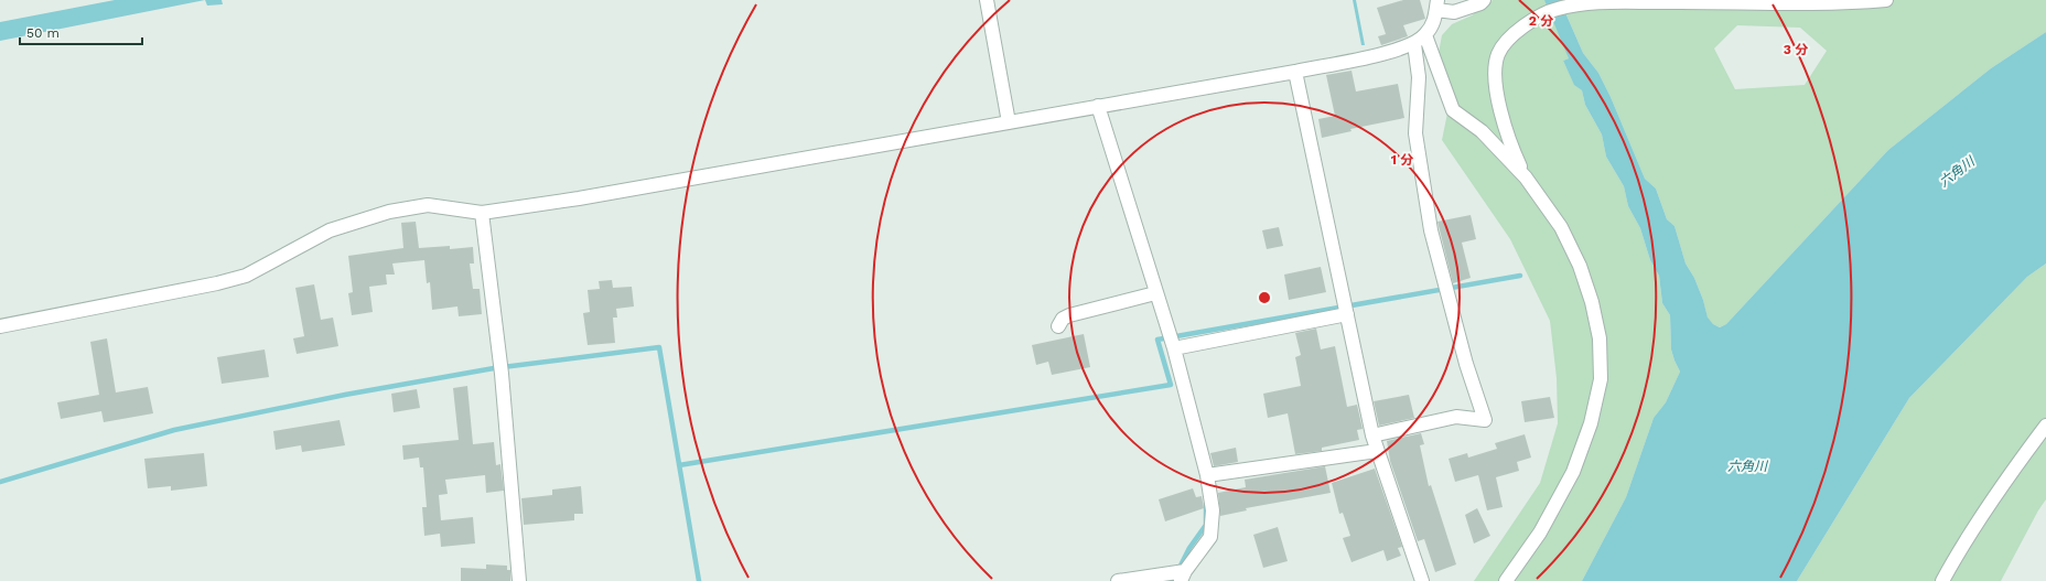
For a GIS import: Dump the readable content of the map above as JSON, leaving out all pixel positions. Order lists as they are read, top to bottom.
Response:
{
  "water": ["六角川"],
  "scale_bar": "50 m",
  "rings": ["2 分", "3 分", "1 分"]
}
